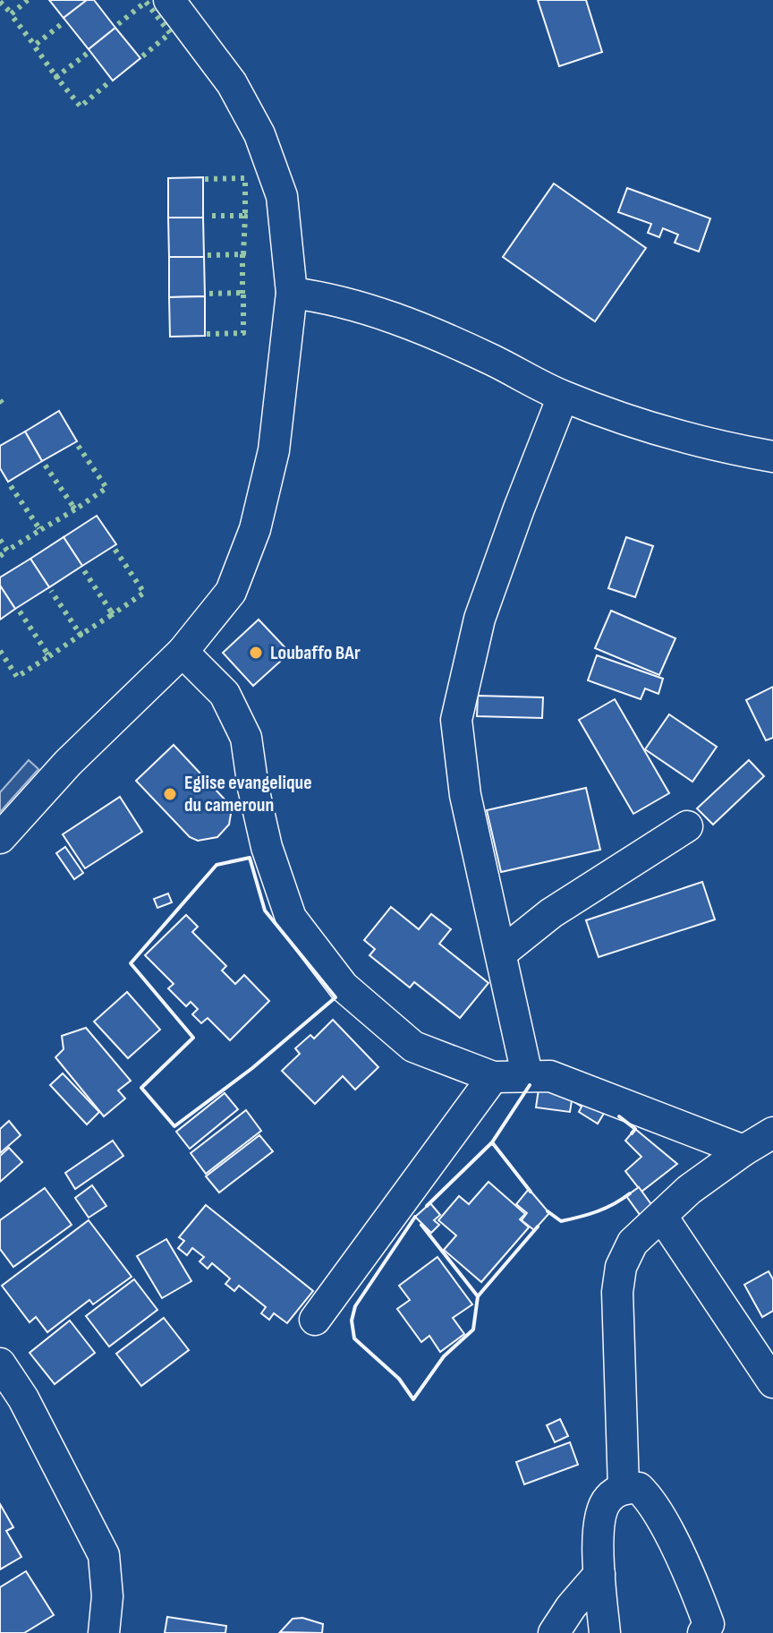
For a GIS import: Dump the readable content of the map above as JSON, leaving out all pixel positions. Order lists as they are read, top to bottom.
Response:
{
  "places": ["Loubaffo BAr", "Eglise evangelique du cameroun"]
}
